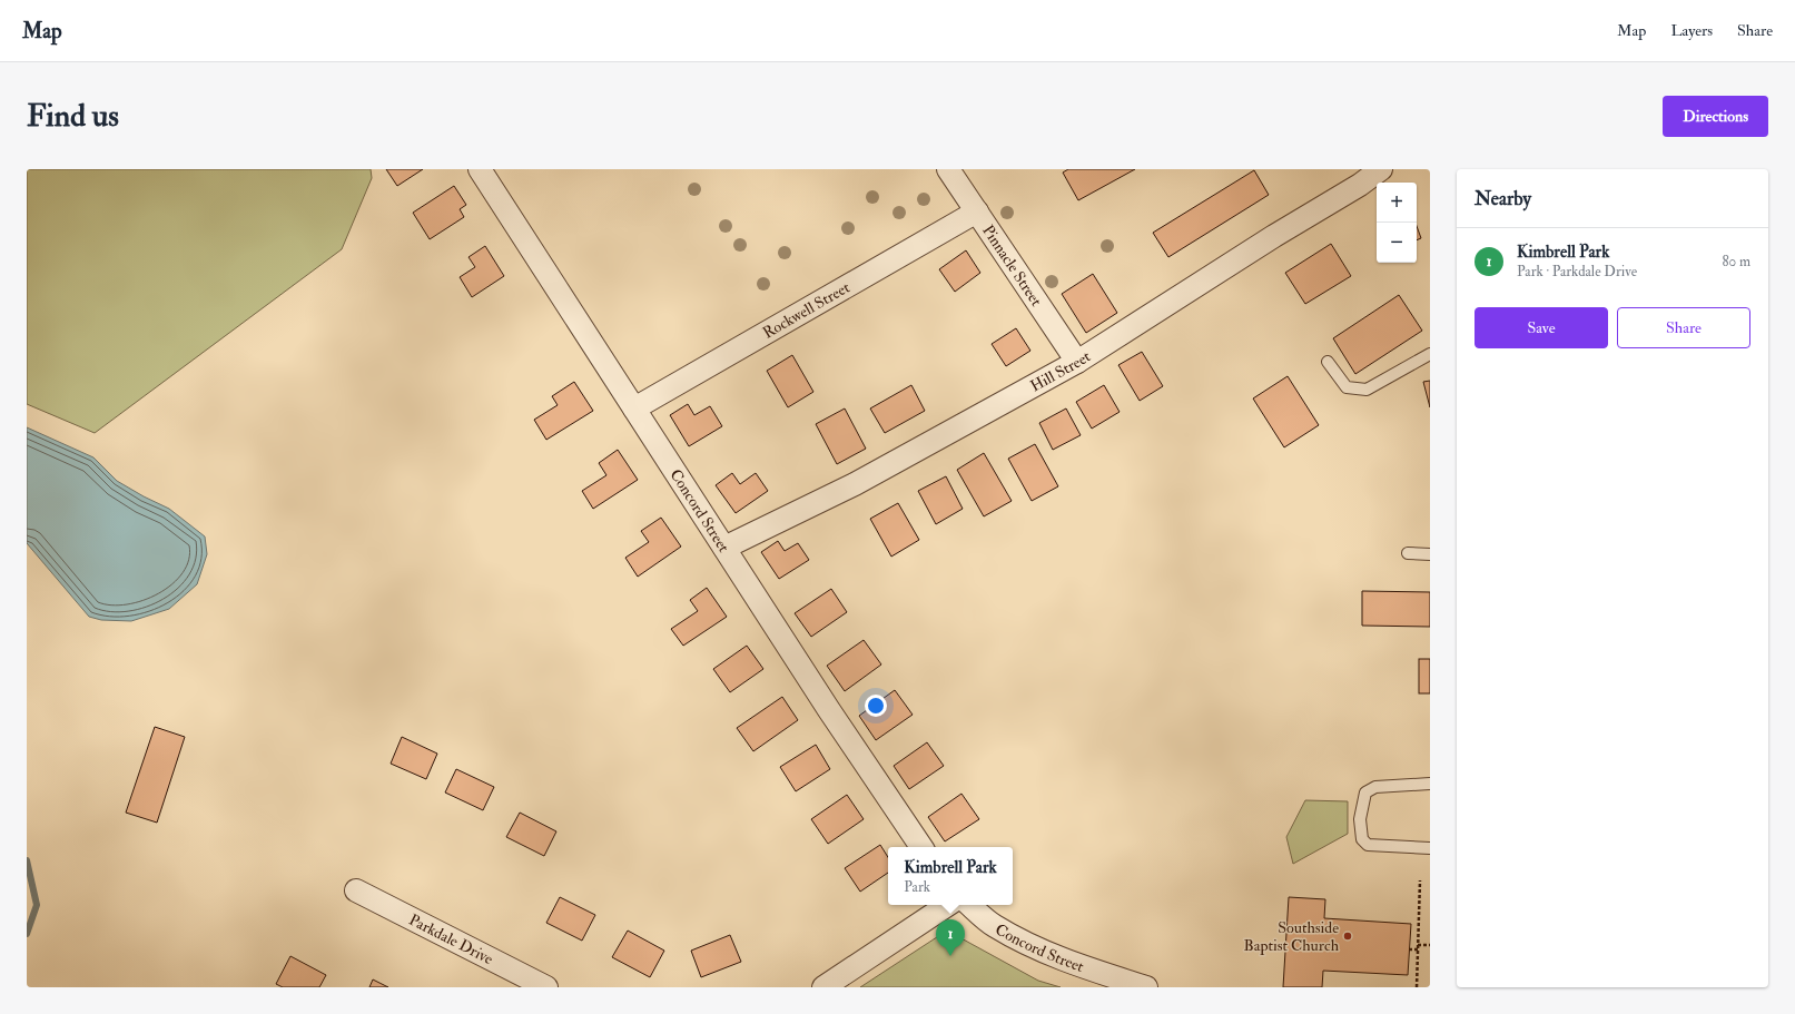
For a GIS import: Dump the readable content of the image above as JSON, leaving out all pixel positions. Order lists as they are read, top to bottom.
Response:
{
  "streets": {
    "street": [
      "Pinnacle Street",
      "Rockwell Street",
      "Hill Street",
      "Concord Street",
      "Parkdale Drive"
    ]
  },
  "crossings": [
    ["Pinnacle Street", "Rockwell Street"],
    ["Pinnacle Street", "Hill Street"],
    ["Rockwell Street", "Concord Street"],
    ["Hill Street", "Concord Street"]
  ],
  "places": ["Southside Baptist Church"],
  "page": {
    "header": "Map",
    "nav": ["Map", "Layers", "Share"],
    "buttons": [
      "Directions",
      ["Save", "Share"]
    ],
    "title": "Find us",
    "heading": "Nearby",
    "map_buttons": ["+", "−"],
    "list": [
      {
        "mark": "1",
        "name": "Kimbrell Park",
        "note": "Park · Parkdale Drive",
        "value": "80 m"
      }
    ],
    "popup": ["Kimbrell Park", "Park"],
    "pins": "1"
  }
}
